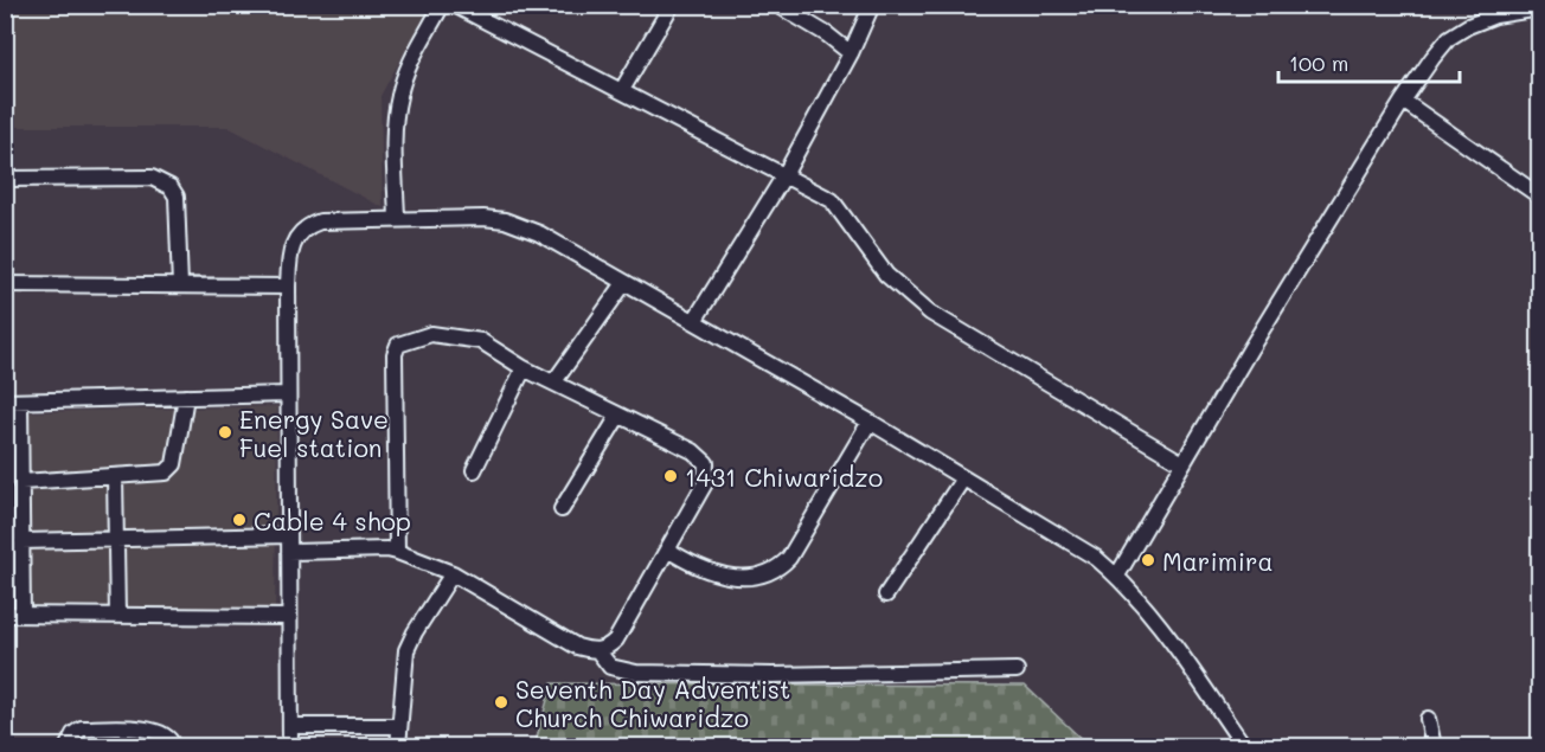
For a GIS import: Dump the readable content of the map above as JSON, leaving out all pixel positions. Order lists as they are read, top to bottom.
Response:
{
  "places": [
    "Energy Save Fuel station",
    "1431 Chiwaridzo",
    "Cable 4 shop",
    "Marimira",
    "Seventh Day Adventist Church Chiwaridzo"
  ],
  "scale_bar": "100 m"
}
